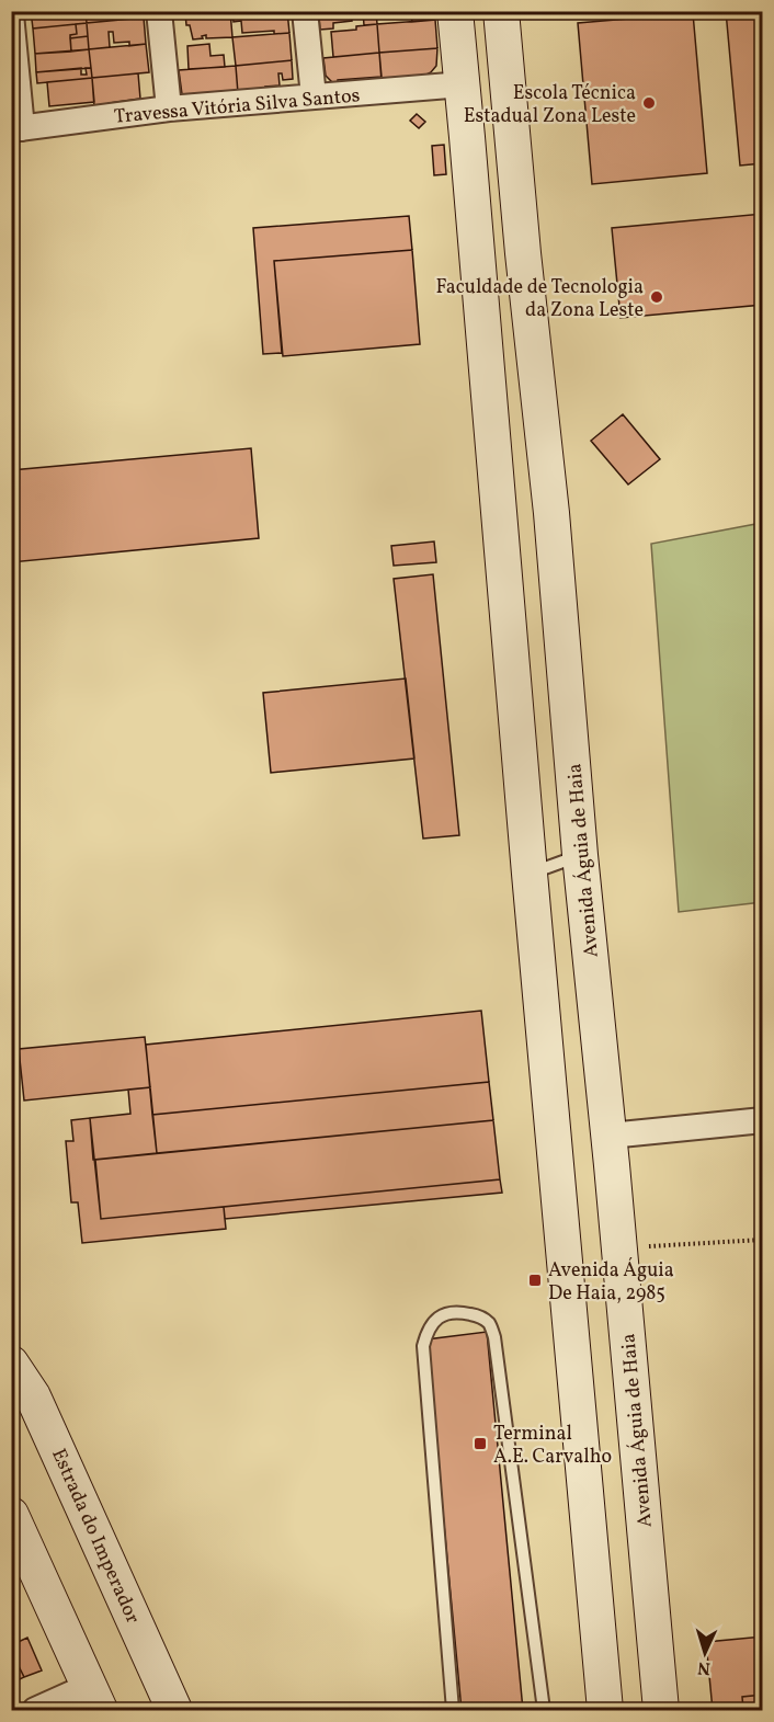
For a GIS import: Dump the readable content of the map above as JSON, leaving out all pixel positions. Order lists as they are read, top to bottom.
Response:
{
  "streets": {
    "main road": ["Avenida Águia de Haia", "Estrada do Imperador"],
    "street": ["Travessa Vitória Silva Santos"]
  },
  "places": {
    "other": ["Escola Técnica Estadual Zona Leste", "Faculdade de Tecnologia da Zona Leste"],
    "transit": ["Avenida Águia De Haia, 2985", "Terminal A.E. Carvalho"]
  },
  "north": "bottom"
}
